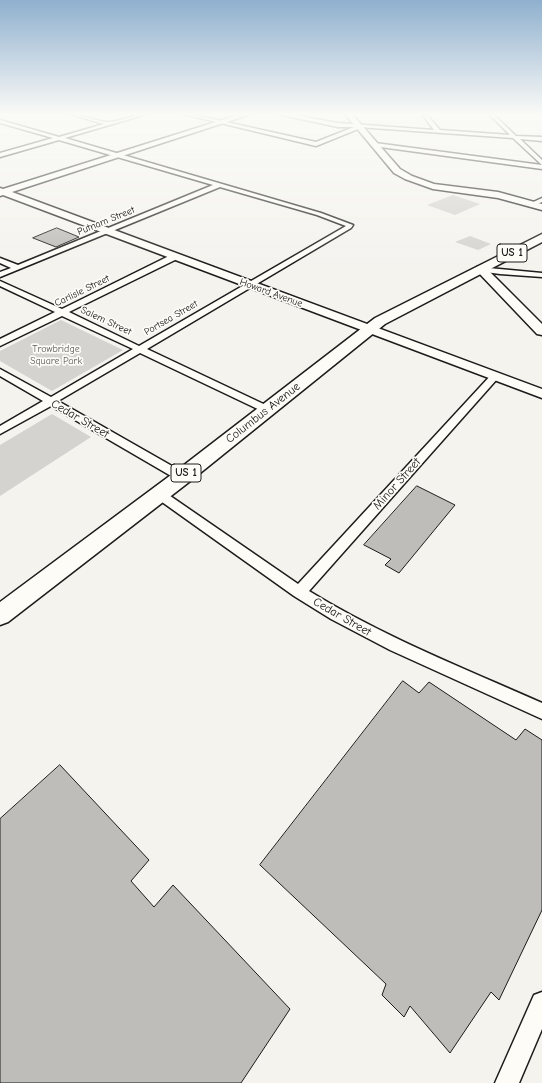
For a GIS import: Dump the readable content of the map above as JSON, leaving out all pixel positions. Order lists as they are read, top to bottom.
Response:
{
  "streets": {
    "main road": ["US 1", "Howard Avenue", "Columbus Avenue"],
    "street": [
      "Putnam Street",
      "Carlisle Street",
      "Portsea Street",
      "Salem Street",
      "Cedar Street",
      "Minor Street"
    ]
  },
  "crossings": [
    ["Putnam Street", "Howard Avenue"],
    ["Putnam Street", "Portsea Street"],
    ["Carlisle Street", "Howard Avenue"],
    ["Carlisle Street", "Salem Street"],
    ["Howard Avenue", "Portsea Street"],
    ["Howard Avenue", "Columbus Avenue"],
    ["Howard Avenue", "Minor Street"],
    ["Portsea Street", "Salem Street"],
    ["Portsea Street", "Cedar Street"],
    ["Salem Street", "Columbus Avenue"],
    ["Columbus Avenue", "Cedar Street"],
    ["Cedar Street", "Minor Street"]
  ],
  "parks": ["Trowbridge Square Park"]
}
